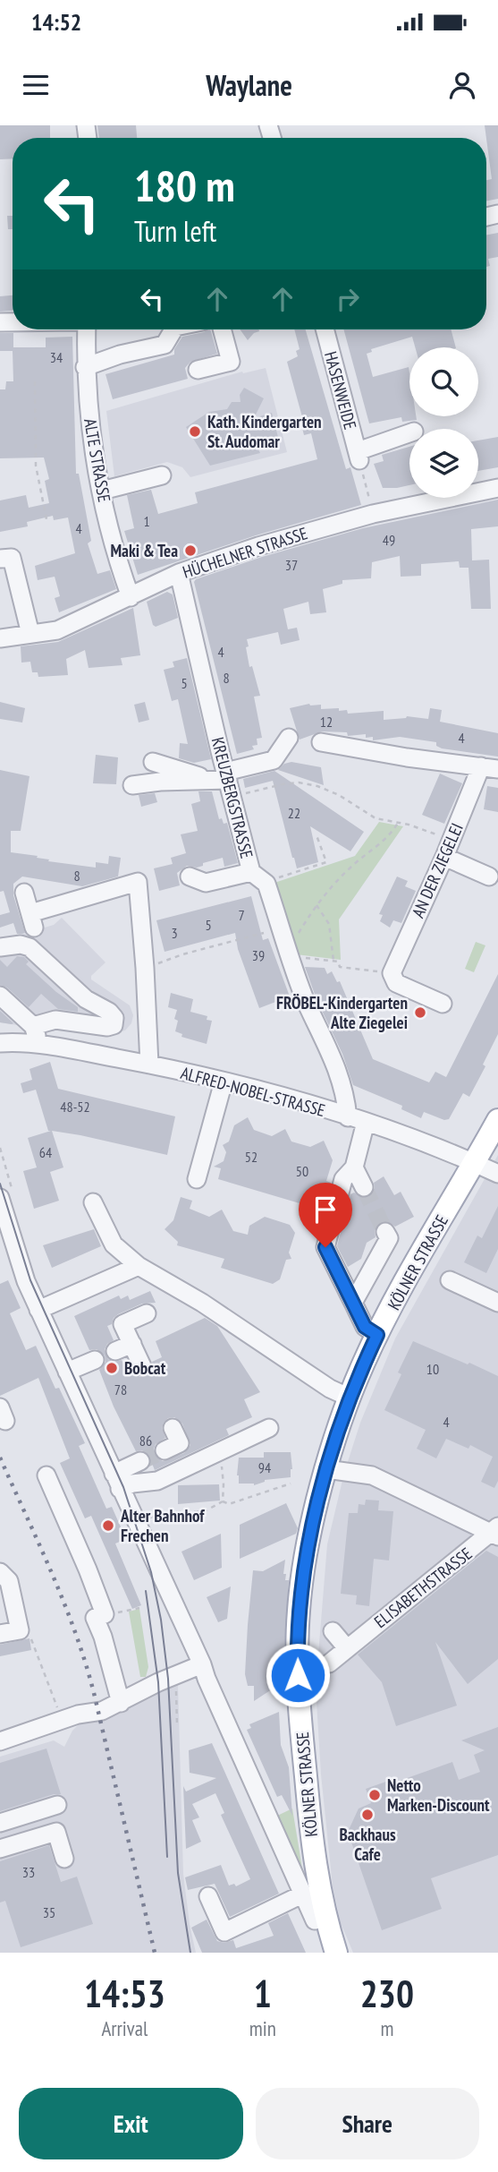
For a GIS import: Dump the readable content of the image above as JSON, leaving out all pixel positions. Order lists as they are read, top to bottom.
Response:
{
  "streets": {
    "main road": ["KÖLNER STRASSE"],
    "street": [
      "HASENWEIDE",
      "ALTE STRASSE",
      "HÜCHELNER STRASSE",
      "KREUZBERGSTRASSE",
      "AN DER ZIEGELEI",
      "ALFRED-NOBEL-STRASSE",
      "ELISABETHSTRASSE"
    ]
  },
  "crossings": [
    ["ALTE STRASSE", "HÜCHELNER STRASSE"],
    ["HÜCHELNER STRASSE", "KREUZBERGSTRASSE"],
    ["ALFRED-NOBEL-STRASSE", "KÖLNER STRASSE"]
  ],
  "places": [
    "Kath. Kindergarten St. Audomar",
    "Maki & Tea",
    "FRÖBEL-Kindergarten Alte Ziegelei",
    "Bobcat",
    "Alter Bahnhof Frechen",
    "Netto Marken-Discount",
    "Backhaus Cafe"
  ],
  "house_numbers": [
    "34",
    "1",
    "4",
    "49",
    "37",
    "4",
    "8",
    "5",
    "12",
    "4",
    "22",
    "8",
    "7",
    "5",
    "3",
    "39",
    "48-52",
    "64",
    "52",
    "50",
    "10",
    "78",
    "4",
    "86",
    "94",
    "33",
    "35"
  ],
  "page": {
    "status": "14:52",
    "header": "Waylane",
    "turn": ["180 m", "Turn left"],
    "eta": [
      "14:53",
      "Arrival",
      "1",
      "min",
      "230",
      "m"
    ],
    "buttons": ["Exit", "Share"]
  }
}
